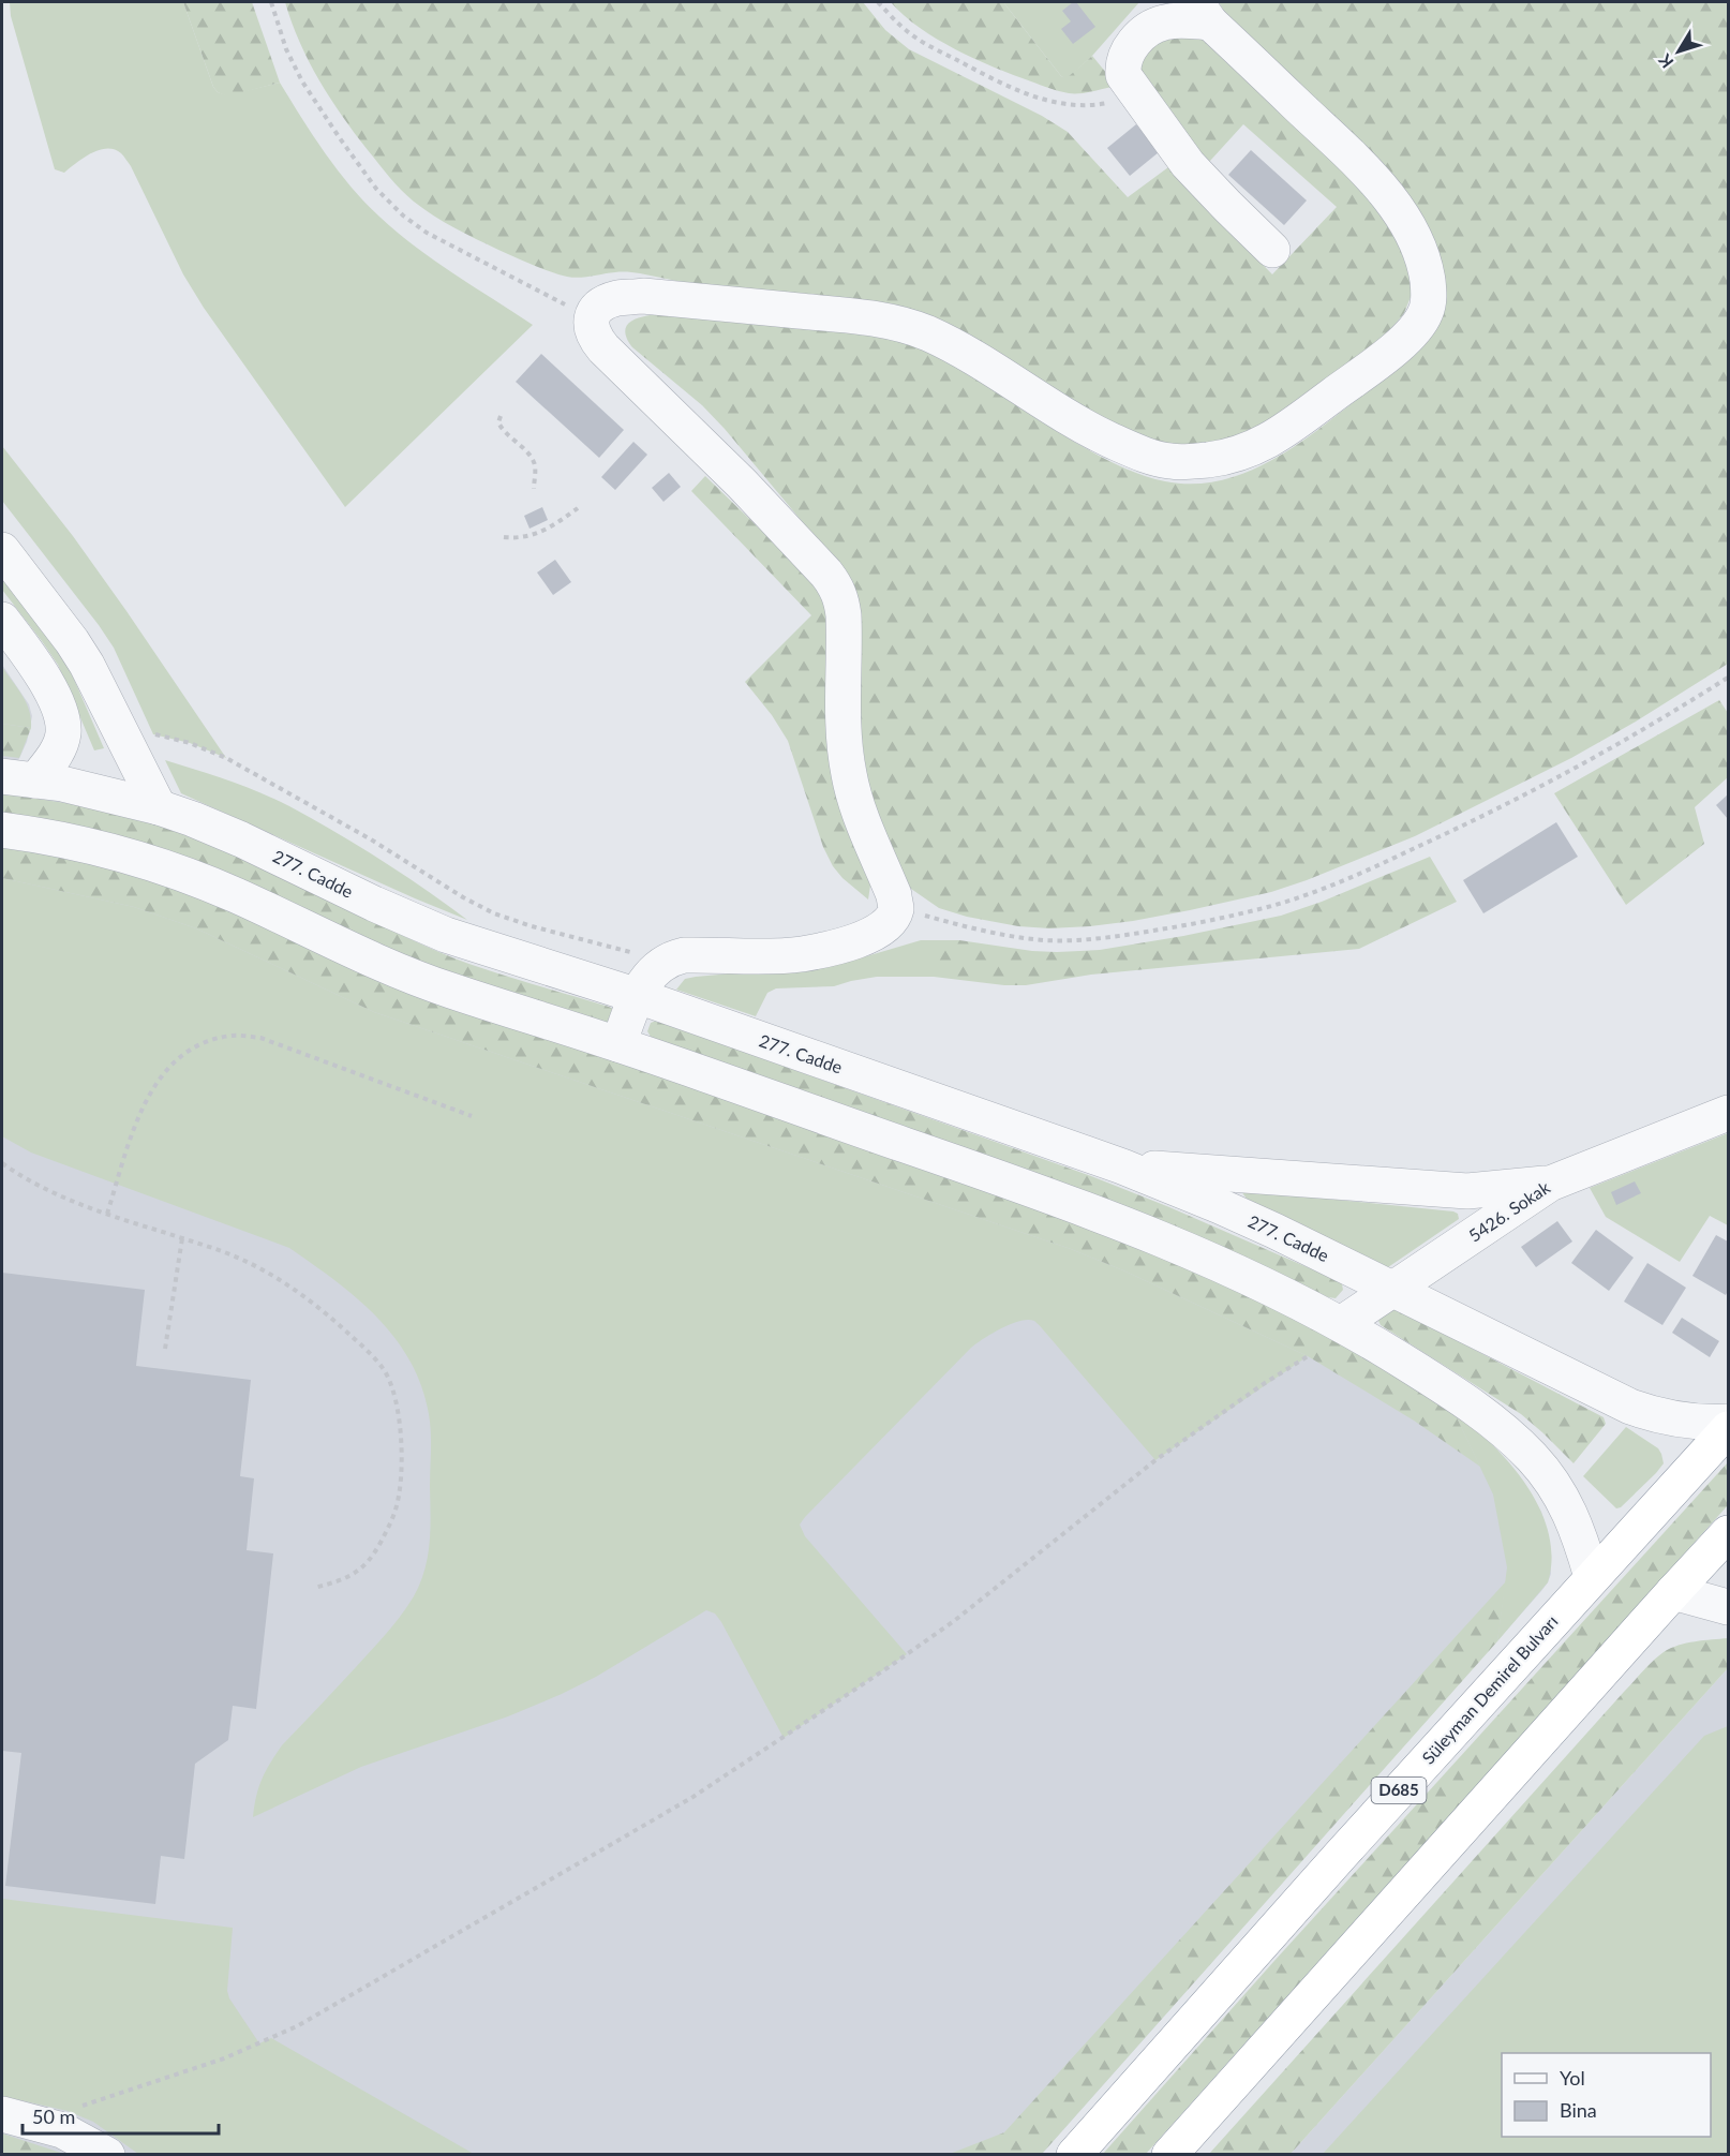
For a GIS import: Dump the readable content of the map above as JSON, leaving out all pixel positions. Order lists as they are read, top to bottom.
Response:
{
  "streets": {
    "highway": ["Süleyman Demirel Bulvarı", "D685"],
    "street": ["277. Cadde", "5426. Sokak"]
  },
  "crossings": [
    ["277. Cadde", "5426. Sokak"]
  ],
  "legend": ["Yol", "Bina"],
  "scale_bar": "50 m",
  "north": "bottom left"
}
